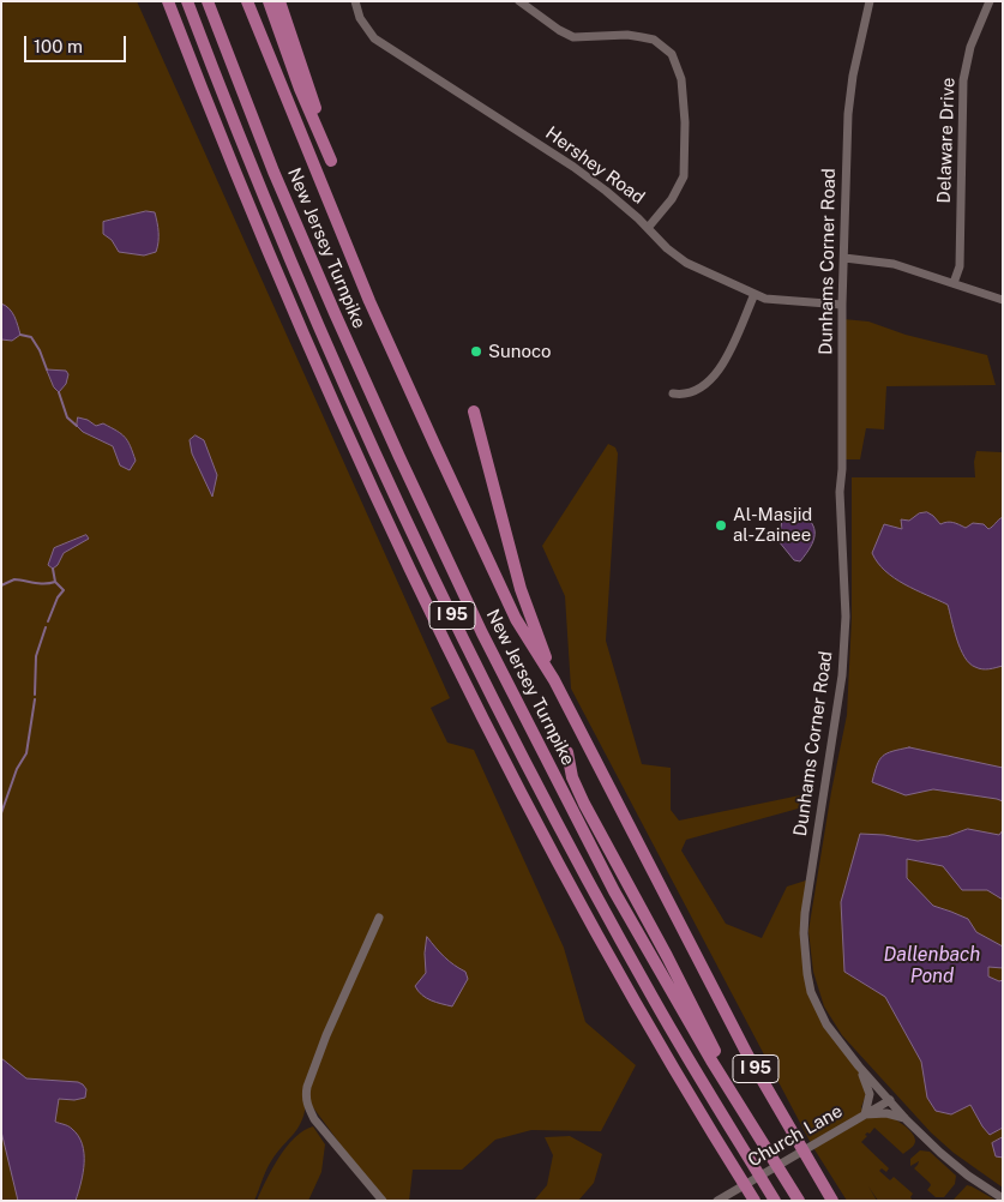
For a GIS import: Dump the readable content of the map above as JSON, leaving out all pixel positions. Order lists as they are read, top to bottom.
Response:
{
  "streets": {
    "highway": ["New Jersey Turnpike", "I 95"],
    "street": [
      "Delaware Drive",
      "Hershey Road",
      "Dunhams Corner Road",
      "Church Lane"
    ]
  },
  "crossings": [
    ["Hershey Road", "Dunhams Corner Road"],
    ["Dunhams Corner Road", "Church Lane"]
  ],
  "water": ["Dallenbach Pond"],
  "places": ["Sunoco", "Al-Masjid al-Zainee"],
  "scale_bar": "100 m"
}
